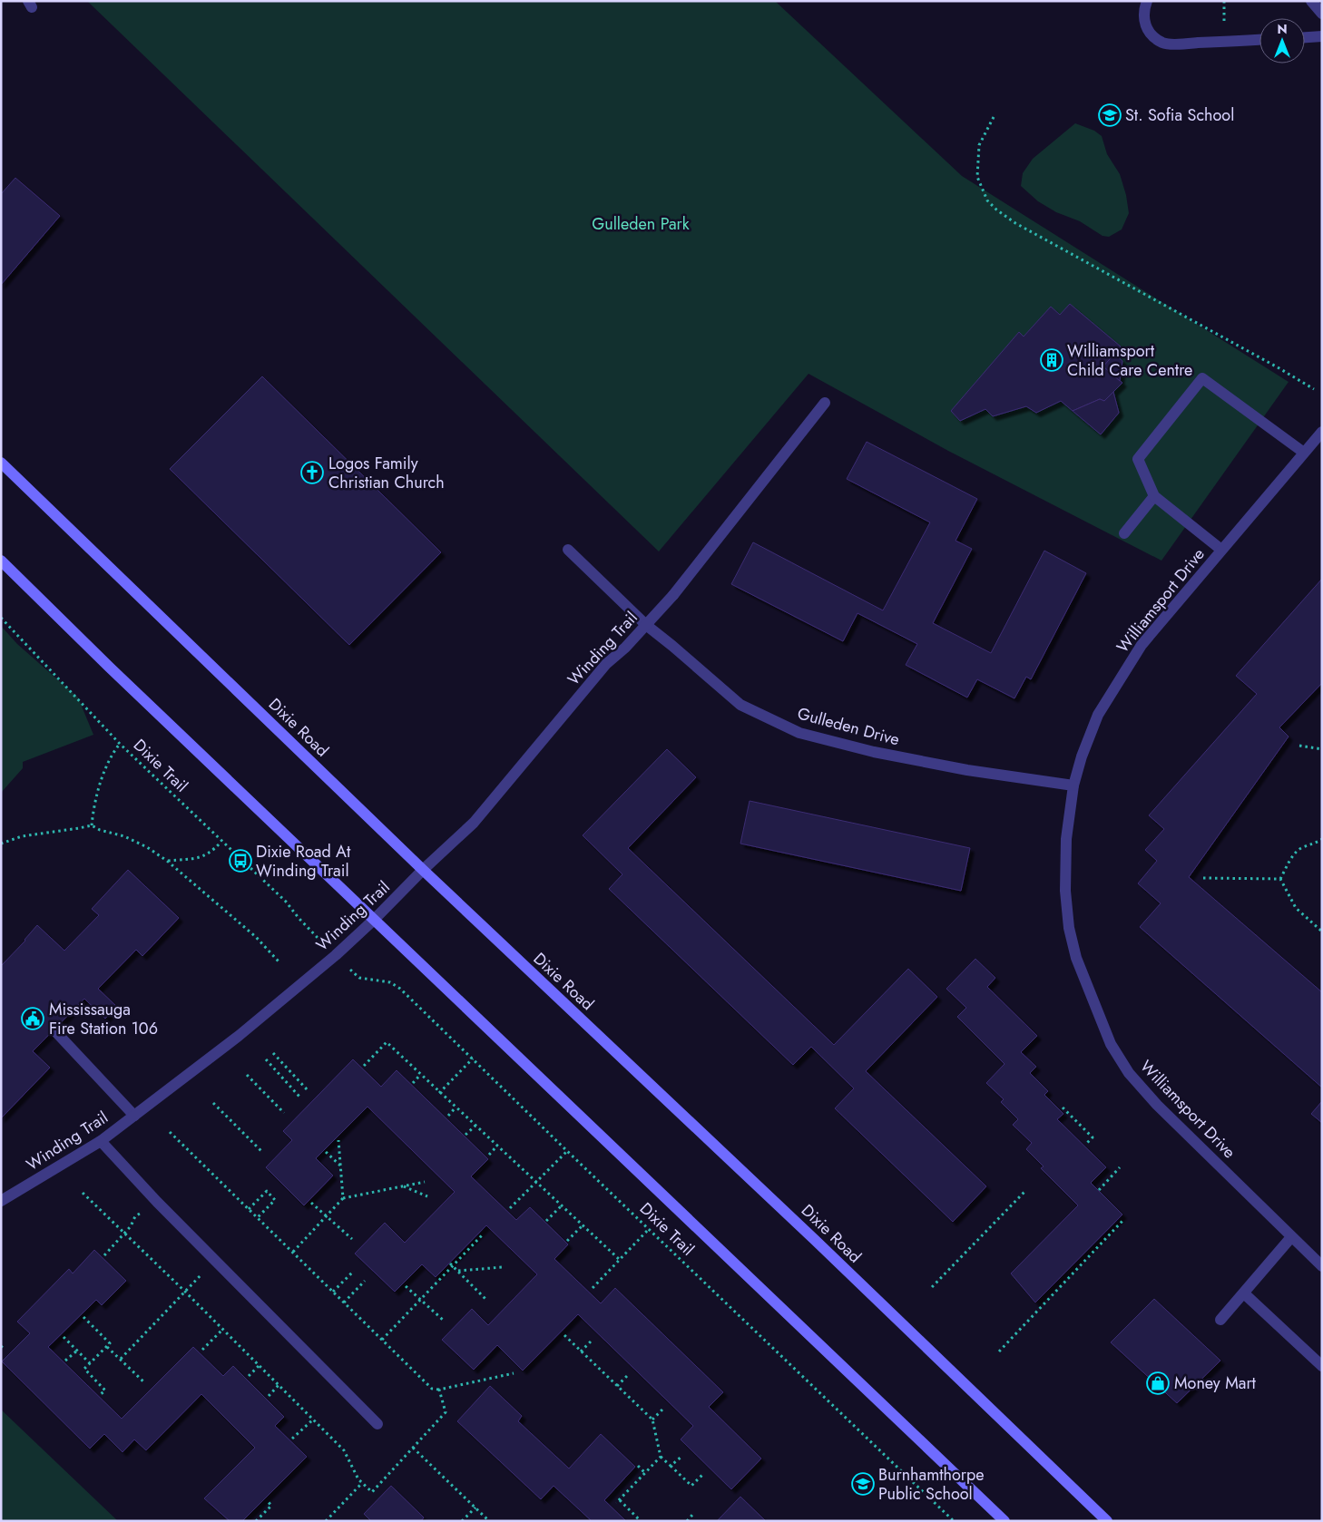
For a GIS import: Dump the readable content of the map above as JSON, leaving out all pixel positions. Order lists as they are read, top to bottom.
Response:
{
  "streets": {
    "main road": ["Dixie Road"],
    "street": ["Williamsport Drive", "Winding Trail", "Gulleden Drive"],
    "path": ["Dixie Trail"]
  },
  "crossings": [
    ["Williamsport Drive", "Gulleden Drive"],
    ["Winding Trail", "Gulleden Drive"],
    ["Winding Trail", "Dixie Road"]
  ],
  "parks": ["Gulleden Park"],
  "places": {
    "school or university": ["St. Sofia School", "Burnhamthorpe Public School"],
    "building": ["Williamsport Child Care Centre"],
    "church": ["Logos Family Christian Church"],
    "bus stop": ["Dixie Road At Winding Trail"],
    "public building": ["Mississauga Fire Station 106"],
    "shop": ["Money Mart"]
  },
  "north": "top"
}
